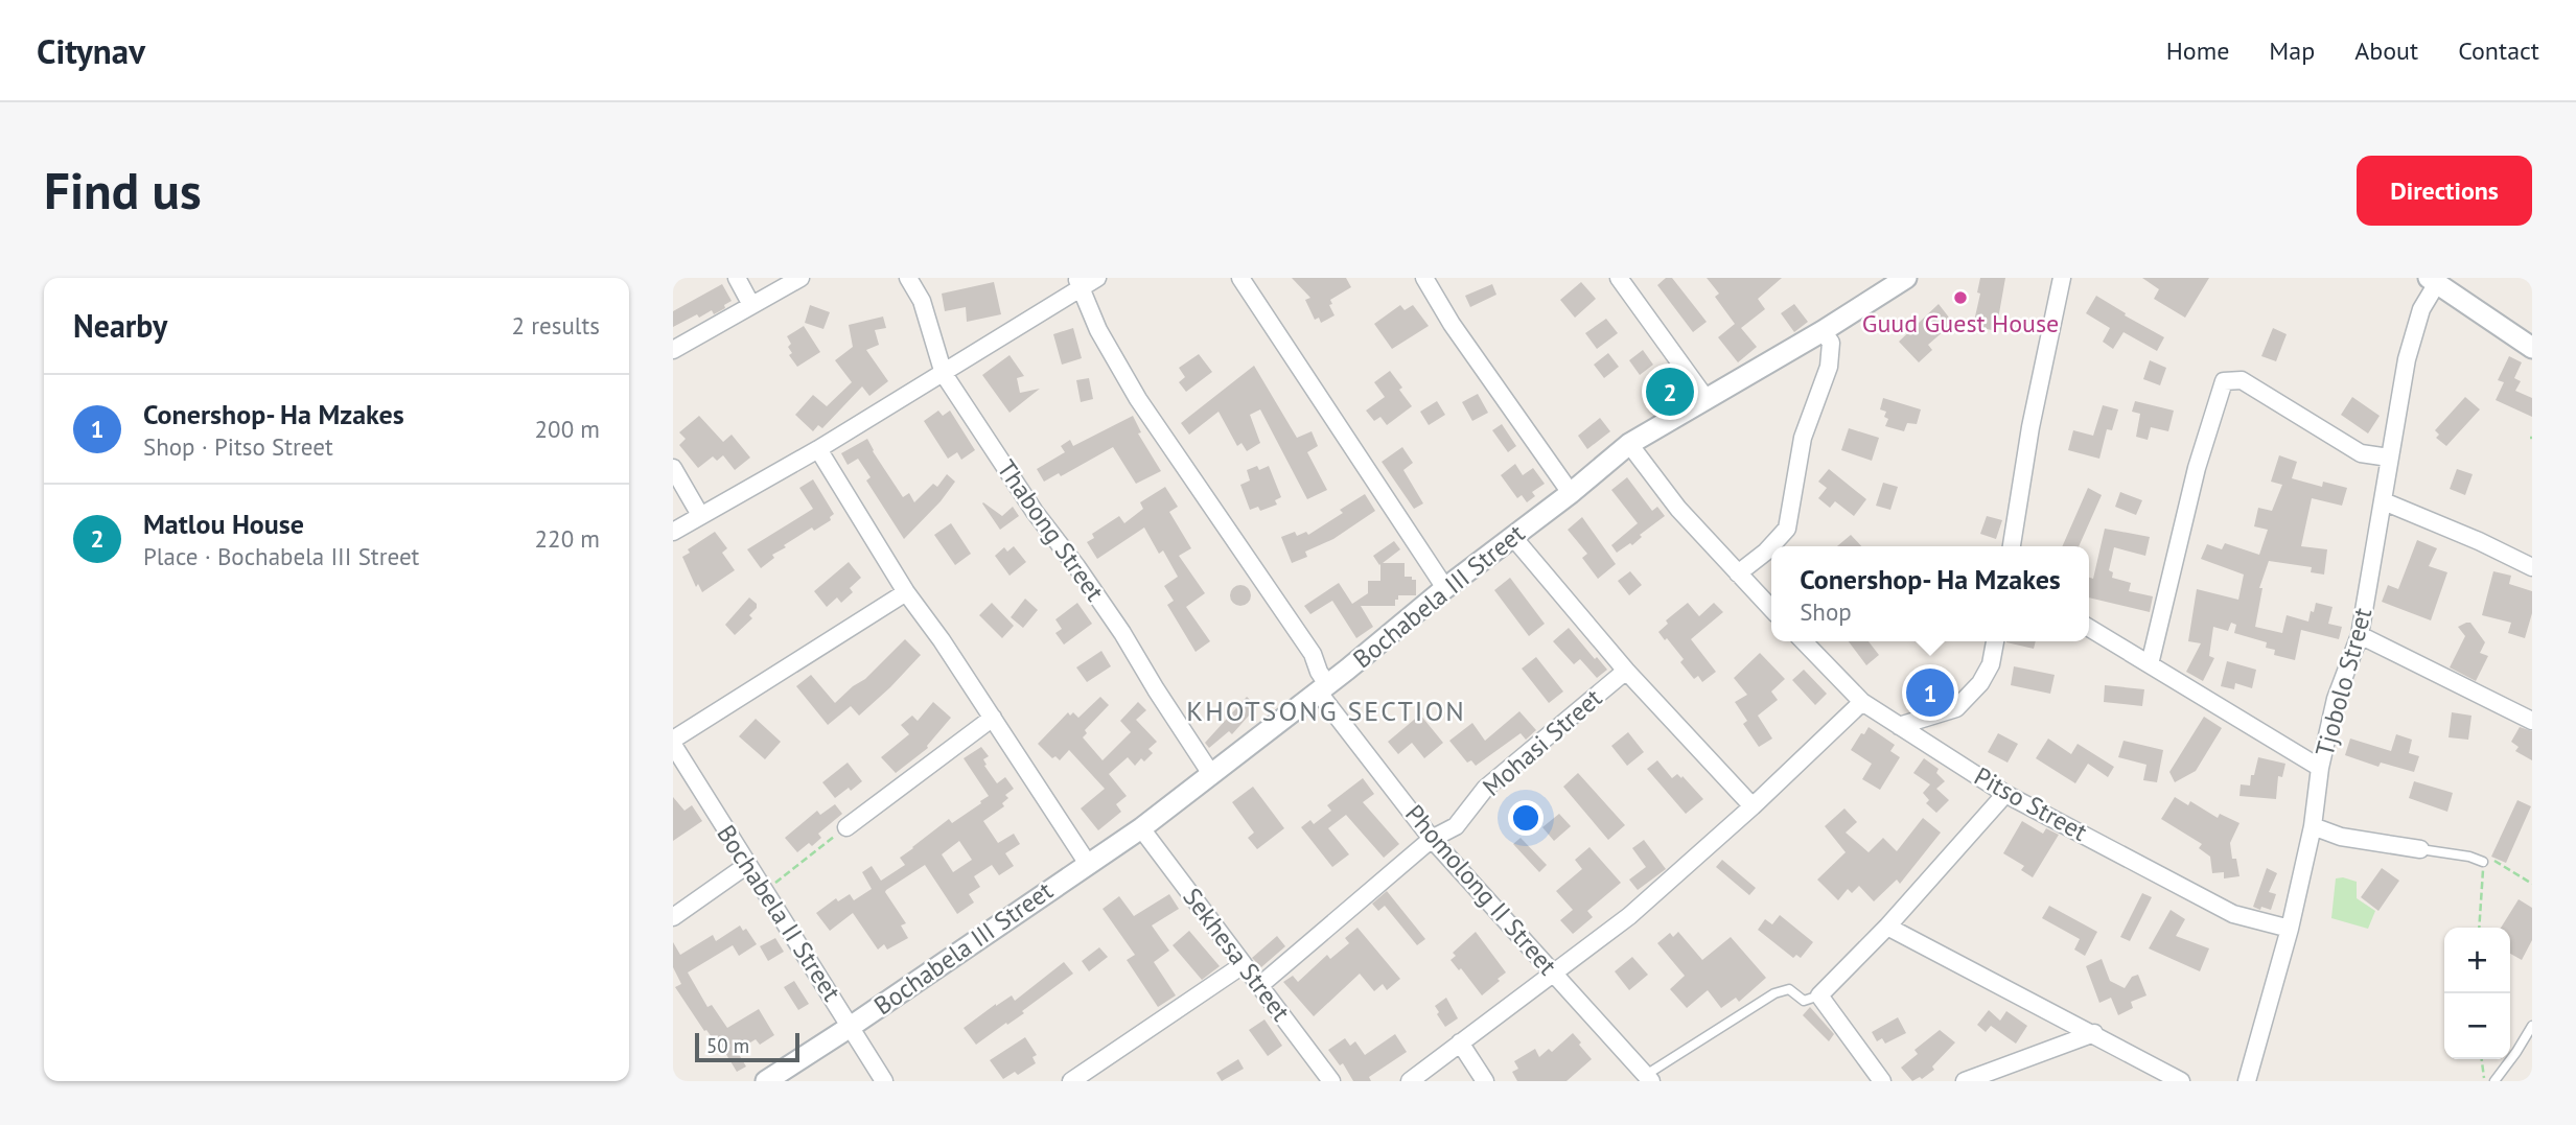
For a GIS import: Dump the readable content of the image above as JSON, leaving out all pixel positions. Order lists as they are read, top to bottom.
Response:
{
  "streets": {
    "street": [
      "Thabong Street",
      "Bochabela III Street",
      "Tjobolo Street",
      "Mohasi Street",
      "Pitso Street",
      "Phomolong II Street",
      "Bochabela II Street",
      "Sekhesa Street"
    ]
  },
  "crossings": [
    ["Thabong Street", "Bochabela III Street"],
    ["Bochabela III Street", "Phomolong II Street"],
    ["Bochabela III Street", "Bochabela II Street"],
    ["Bochabela III Street", "Sekhesa Street"],
    ["Tjobolo Street", "Pitso Street"],
    ["Mohasi Street", "Phomolong II Street"],
    ["Mohasi Street", "Sekhesa Street"]
  ],
  "districts": ["KHOTSONG SECTION"],
  "places": ["Guud Guest House"],
  "scale_bar": "50 m",
  "page": {
    "header": "Citynav",
    "nav": [
      "Home",
      "Map",
      "About",
      "Contact"
    ],
    "buttons": "Directions",
    "title": "Find us",
    "heading": ["Nearby", "2 results"],
    "pins": ["2", "1"],
    "list": [
      {
        "mark": "1",
        "name": "Conershop- Ha Mzakes",
        "note": "Shop · Pitso Street",
        "value": "200 m"
      },
      {
        "mark": "2",
        "name": "Matlou House",
        "note": "Place · Bochabela III Street",
        "value": "220 m"
      }
    ],
    "popup": ["Conershop- Ha Mzakes", "Shop"],
    "map_buttons": ["+", "−"],
    "scale": "50 m"
  }
}
